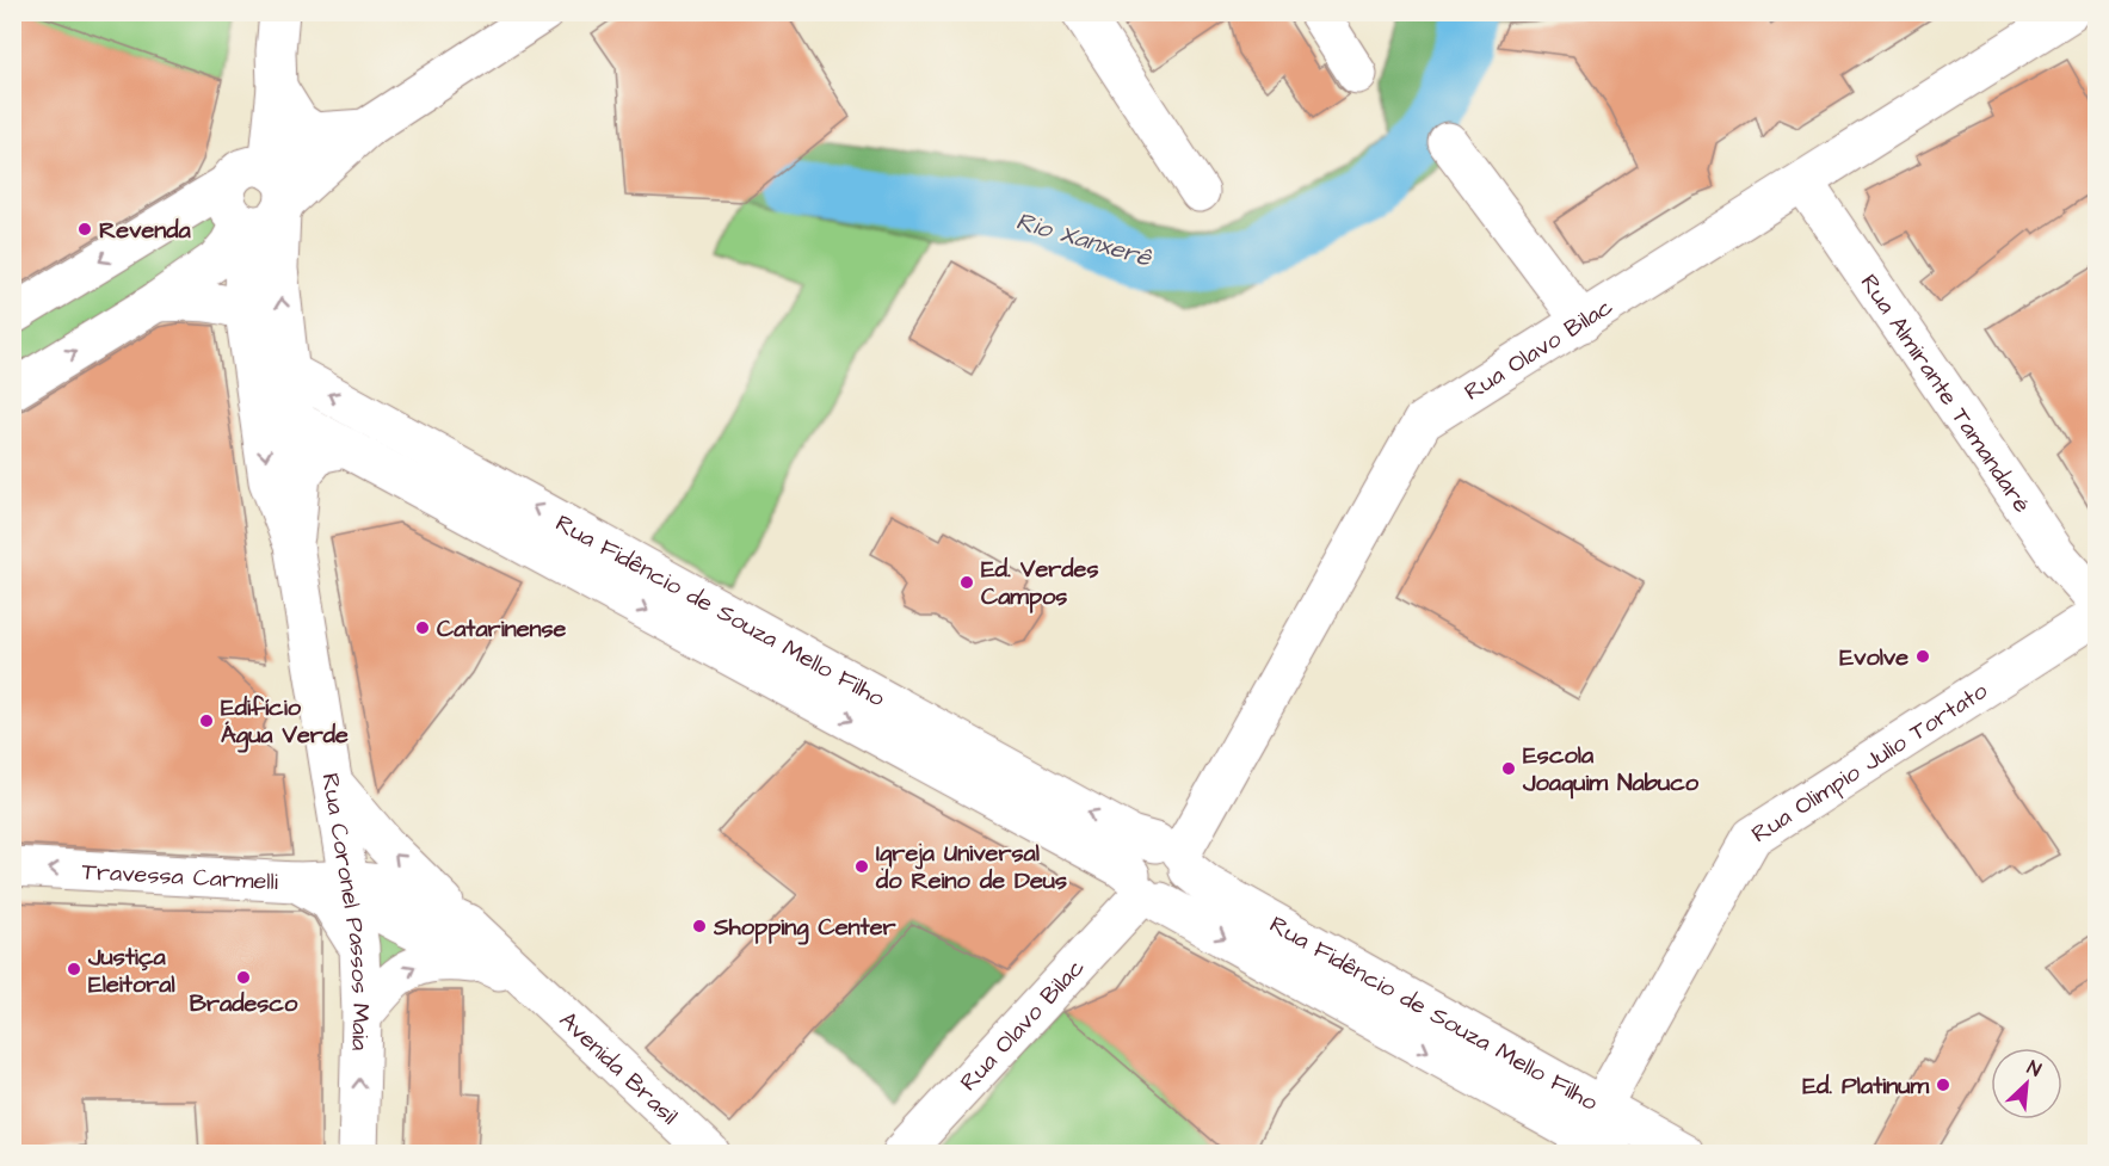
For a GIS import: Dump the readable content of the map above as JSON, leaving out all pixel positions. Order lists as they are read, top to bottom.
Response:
{
  "streets": {
    "street": [
      "Rua Olavo Bilac",
      "Rua Almirante Tamandaré",
      "Rua Fidêncio de Souza Mello Filho",
      "Rua Olimpio Julio Tortato",
      "Travessa Carmelli",
      "Rua Coronel Passos Maia",
      "Avenida Brasil"
    ]
  },
  "crossings": [
    ["Rua Olavo Bilac", "Rua Almirante Tamandaré"],
    ["Rua Olavo Bilac", "Rua Fidêncio de Souza Mello Filho"],
    ["Rua Fidêncio de Souza Mello Filho", "Rua Olimpio Julio Tortato"],
    ["Rua Fidêncio de Souza Mello Filho", "Rua Coronel Passos Maia"],
    ["Travessa Carmelli", "Rua Coronel Passos Maia"],
    ["Travessa Carmelli", "Avenida Brasil"],
    ["Rua Coronel Passos Maia", "Avenida Brasil"]
  ],
  "one_way": ["Travessa Carmelli"],
  "water": ["Rio Xanxerê"],
  "places": [
    "Revenda",
    "Ed. Verdes Campos",
    "Catarinense",
    "Evolve",
    "Edifício Água Verde",
    "Escola Joaquim Nabuco",
    "Igreja Universal do Reino de Deus",
    "Shopping Center",
    "Justiça Eleitoral",
    "Bradesco",
    "Ed. Platinum"
  ],
  "north": "top right"
}
